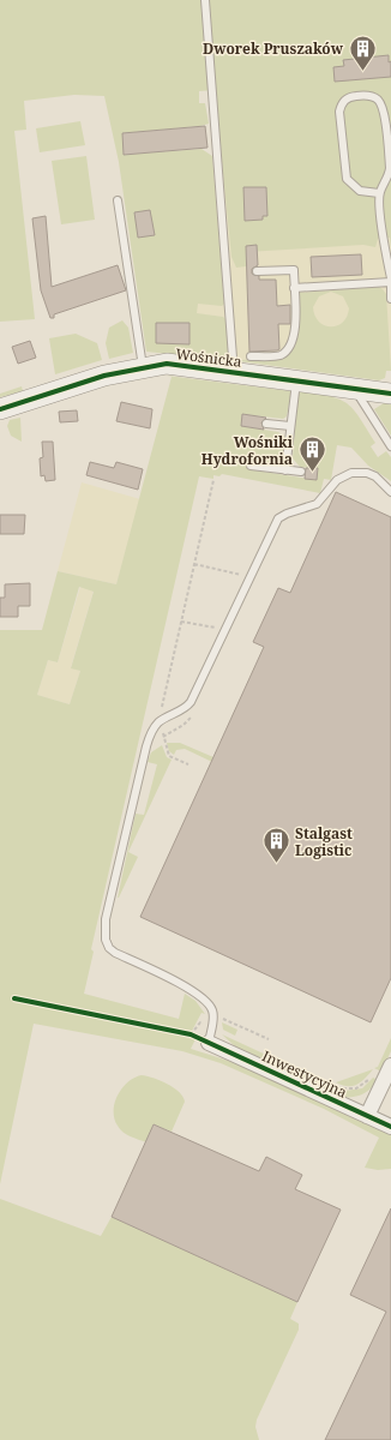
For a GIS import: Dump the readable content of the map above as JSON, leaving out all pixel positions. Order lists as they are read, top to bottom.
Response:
{
  "streets": {
    "street": ["Wośnicka", "Inwestycyjna"]
  },
  "places": {
    "building": ["Dworek Pruszaków", "Wośniki Hydrofornia", "Stalgast Logistic"]
  }
}
